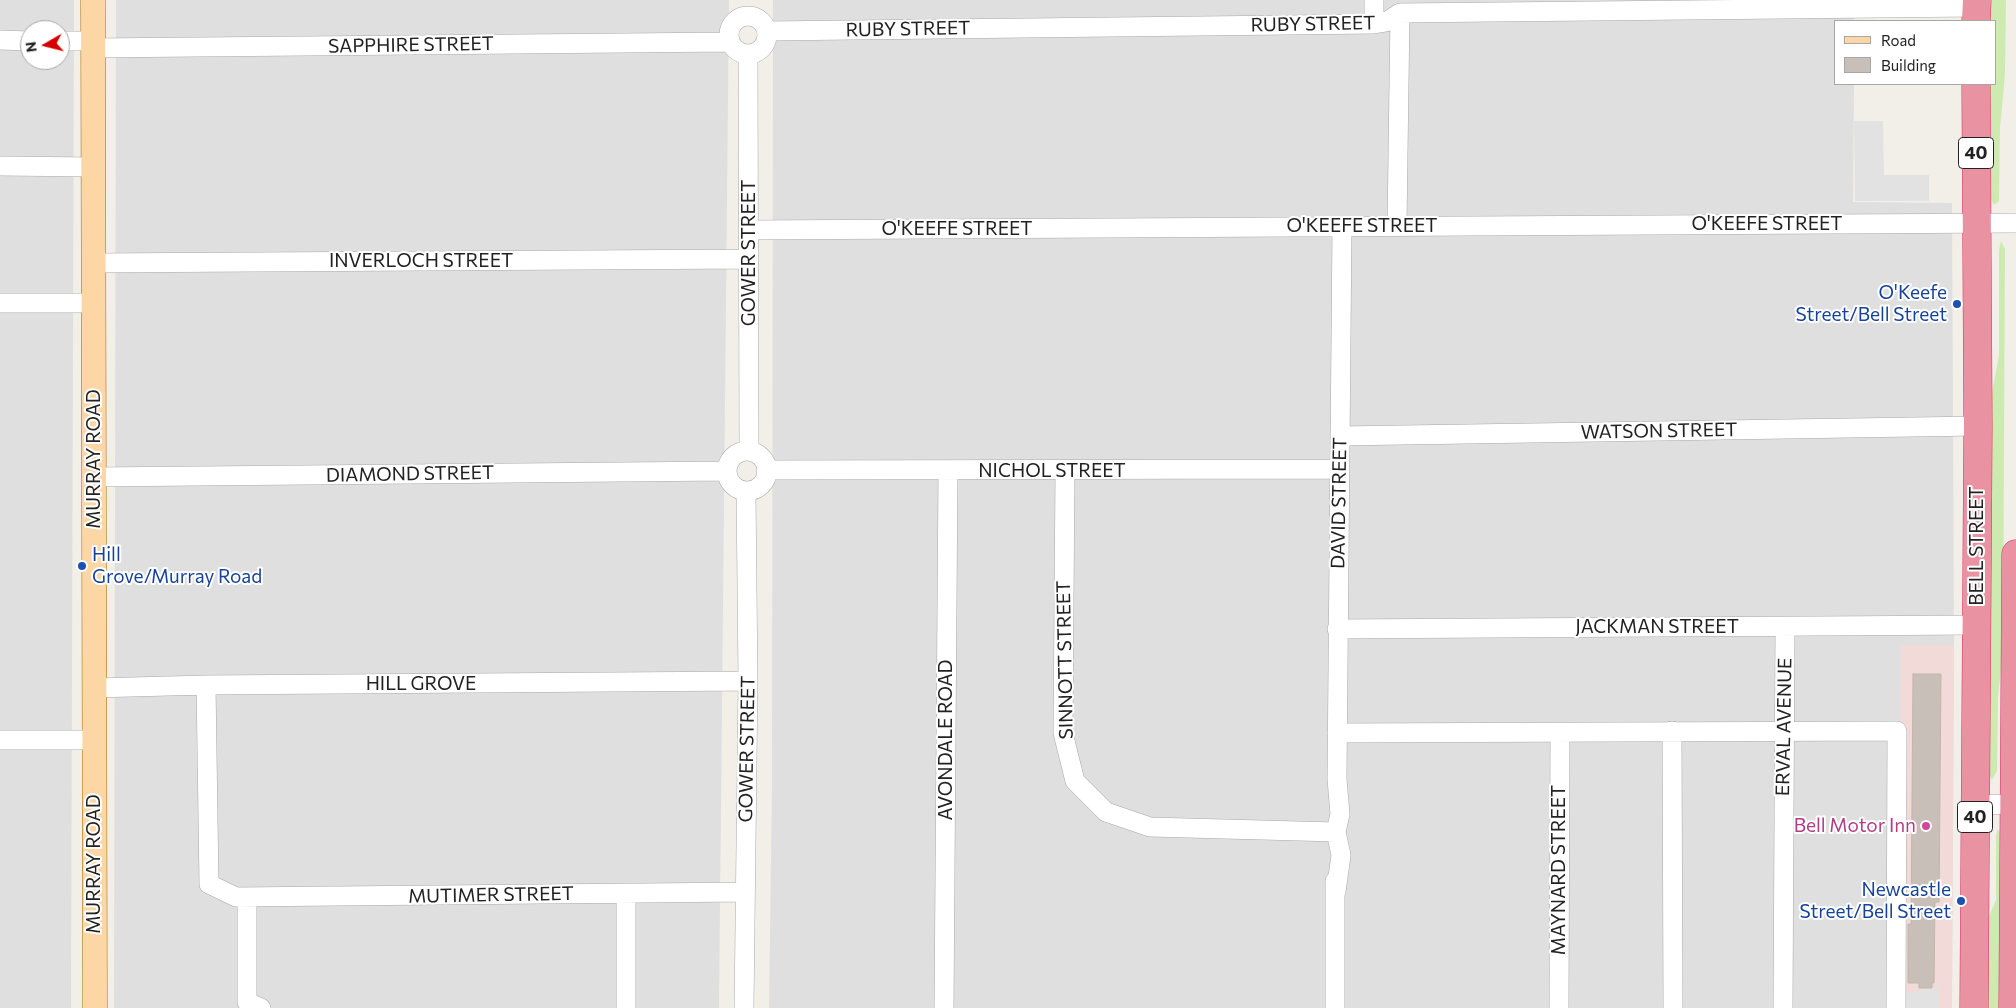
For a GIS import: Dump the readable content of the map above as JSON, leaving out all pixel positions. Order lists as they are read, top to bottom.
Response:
{
  "streets": {
    "highway": ["40", "BELL STREET"],
    "main road": ["MURRAY ROAD"],
    "street": [
      "RUBY STREET",
      "SAPPHIRE STREET",
      "O'KEEFE STREET",
      "GOWER STREET",
      "INVERLOCH STREET",
      "WATSON STREET",
      "NICHOL STREET",
      "DIAMOND STREET",
      "DAVID STREET",
      "JACKMAN STREET",
      "SINNOTT STREET",
      "HILL GROVE",
      "ERVAL AVENUE",
      "AVONDALE ROAD",
      "MAYNARD STREET",
      "MUTIMER STREET"
    ]
  },
  "crossings": [
    ["RUBY STREET", "SAPPHIRE STREET"],
    ["RUBY STREET", "GOWER STREET"],
    ["SAPPHIRE STREET", "GOWER STREET"],
    ["SAPPHIRE STREET", "MURRAY ROAD"],
    ["O'KEEFE STREET", "GOWER STREET"],
    ["O'KEEFE STREET", "DAVID STREET"],
    ["O'KEEFE STREET", "BELL STREET"],
    ["GOWER STREET", "INVERLOCH STREET"],
    ["GOWER STREET", "NICHOL STREET"],
    ["GOWER STREET", "DIAMOND STREET"],
    ["GOWER STREET", "HILL GROVE"],
    ["GOWER STREET", "MUTIMER STREET"],
    ["INVERLOCH STREET", "MURRAY ROAD"],
    ["WATSON STREET", "DAVID STREET"],
    ["WATSON STREET", "BELL STREET"],
    ["MURRAY ROAD", "DIAMOND STREET"],
    ["MURRAY ROAD", "HILL GROVE"],
    ["NICHOL STREET", "DIAMOND STREET"],
    ["NICHOL STREET", "DAVID STREET"],
    ["NICHOL STREET", "SINNOTT STREET"],
    ["NICHOL STREET", "AVONDALE ROAD"],
    ["DAVID STREET", "JACKMAN STREET"],
    ["DAVID STREET", "SINNOTT STREET"],
    ["BELL STREET", "JACKMAN STREET"],
    ["JACKMAN STREET", "ERVAL AVENUE"]
  ],
  "places": [
    "O'Keefe Street/Bell Street",
    "Hill Grove/Murray Road",
    "Bell Motor Inn",
    "Newcastle Street/Bell Street"
  ],
  "legend": ["Road", "Building"],
  "north": "left"
}
